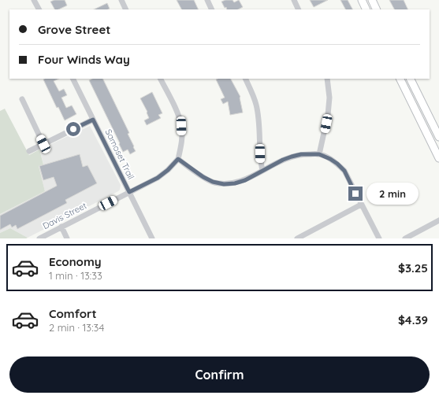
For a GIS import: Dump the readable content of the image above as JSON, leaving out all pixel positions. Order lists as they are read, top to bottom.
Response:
{
  "streets": {
    "street": ["Samoset Trail", "Davis Street"]
  },
  "crossings": [
    ["Samoset Trail", "Davis Street"]
  ],
  "page": {
    "banner": ["Grove Street", "Four Winds Way"],
    "bubble": "2 min",
    "list": [
      {
        "name": "Economy",
        "note": "1 min · 13:33",
        "value": "$3.25"
      },
      {
        "name": "Comfort",
        "note": "2 min · 13:34",
        "value": "$4.39"
      }
    ],
    "buttons": "Confirm"
  }
}
